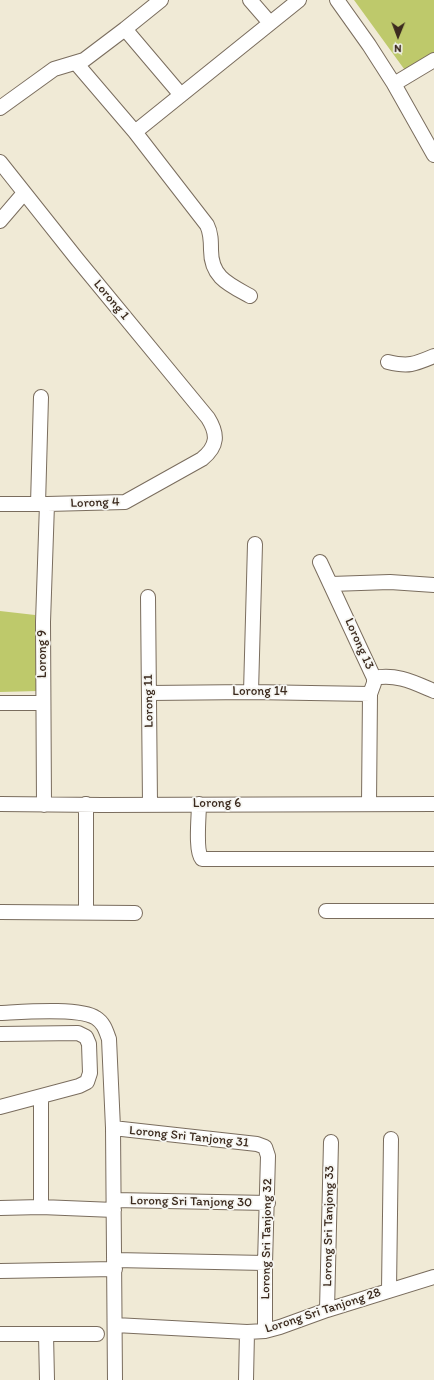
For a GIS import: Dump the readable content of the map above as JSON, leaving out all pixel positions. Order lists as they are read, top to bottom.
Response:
{
  "streets": {
    "street": [
      "Lorong 1",
      "Lorong 4",
      "Lorong 13",
      "Lorong 9",
      "Lorong 14",
      "Lorong 11",
      "Lorong 6",
      "Lorong Sri Tanjong 31",
      "Lorong Sri Tanjong 30",
      "Lorong Sri Tanjong 33",
      "Lorong Sri Tanjong 32",
      "Lorong Sri Tanjong 28"
    ]
  },
  "crossings": [
    ["Lorong 1", "Lorong 4"],
    ["Lorong 4", "Lorong 9"],
    ["Lorong 13", "Lorong 14"],
    ["Lorong 13", "Lorong 6"],
    ["Lorong 9", "Lorong 6"],
    ["Lorong 14", "Lorong 11"],
    ["Lorong 11", "Lorong 6"],
    ["Lorong Sri Tanjong 31", "Lorong Sri Tanjong 32"],
    ["Lorong Sri Tanjong 30", "Lorong Sri Tanjong 32"],
    ["Lorong Sri Tanjong 33", "Lorong Sri Tanjong 28"],
    ["Lorong Sri Tanjong 32", "Lorong Sri Tanjong 28"]
  ],
  "north": "bottom"
}
